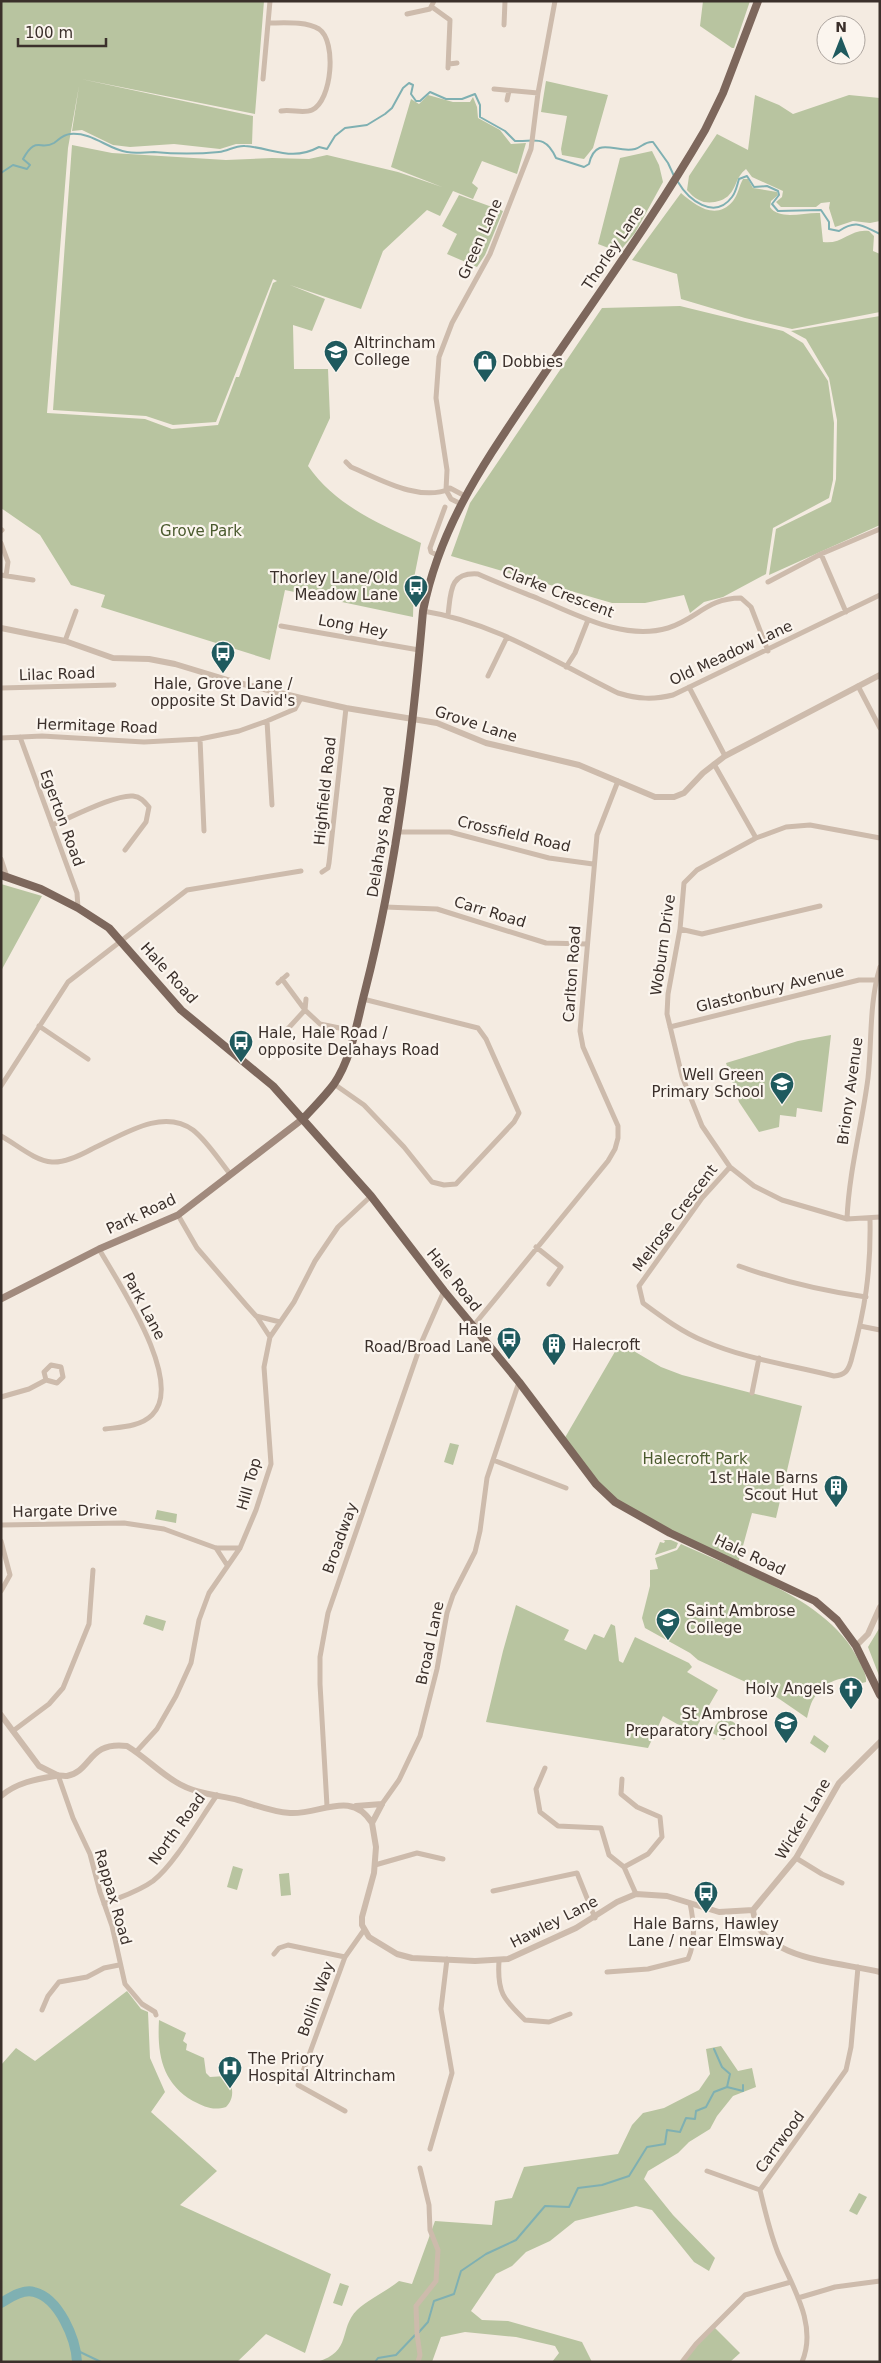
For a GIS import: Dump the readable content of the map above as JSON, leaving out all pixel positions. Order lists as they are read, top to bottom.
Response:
{
  "streets": {
    "main road": [
      "Thorley Lane",
      "Delahays Road",
      "Hale Road",
      "Park Road"
    ],
    "street": [
      "Green Lane",
      "Clarke Crescent",
      "Long Hey",
      "Old Meadow Lane",
      "Lilac Road",
      "Grove Lane",
      "Hermitage Road",
      "Highfield Road",
      "Egerton Road",
      "Crossfield Road",
      "Carr Road",
      "Woburn Drive",
      "Carlton Road",
      "Glastonbury Avenue",
      "Briony Avenue",
      "Melrose Crescent",
      "Park Lane",
      "Hill Top",
      "Hargate Drive",
      "Broadway",
      "Broad Lane",
      "Wicker Lane",
      "North Road",
      "Rappax Road",
      "Hawley Lane",
      "Bollin Way",
      "Carrwood"
    ]
  },
  "crossings": [
    ["Thorley Lane", "Delahays Road"],
    ["Clarke Crescent", "Old Meadow Lane"],
    ["Long Hey", "Delahays Road"],
    ["Old Meadow Lane", "Delahays Road"],
    ["Grove Lane", "Hermitage Road"],
    ["Grove Lane", "Highfield Road"],
    ["Grove Lane", "Delahays Road"],
    ["Grove Lane", "Carlton Road"],
    ["Hermitage Road", "Egerton Road"],
    ["Egerton Road", "Hale Road"],
    ["Crossfield Road", "Delahays Road"],
    ["Crossfield Road", "Carlton Road"],
    ["Delahays Road", "Carr Road"],
    ["Delahays Road", "Hale Road"],
    ["Delahays Road", "Park Road"],
    ["Carr Road", "Carlton Road"],
    ["Woburn Drive", "Glastonbury Avenue"],
    ["Woburn Drive", "Briony Avenue"],
    ["Woburn Drive", "Melrose Crescent"],
    ["Hale Road", "Carlton Road"],
    ["Hale Road", "Park Road"],
    ["Hale Road", "Hill Top"],
    ["Hale Road", "Broadway"],
    ["Hale Road", "Broad Lane"],
    ["Glastonbury Avenue", "Briony Avenue"],
    ["Park Road", "Park Lane"],
    ["Hill Top", "Hargate Drive"],
    ["Wicker Lane", "Hawley Lane"],
    ["North Road", "Rappax Road"],
    ["Hawley Lane", "Bollin Way"]
  ],
  "parks": ["Grove Park", "Halecroft Park"],
  "places": {
    "school or university": [
      "Altrincham College",
      "Well Green Primary School",
      "Saint Ambrose College",
      "St Ambrose Preparatory School"
    ],
    "shop": ["Dobbies"],
    "bus stop": [
      "Thorley Lane/Old Meadow Lane",
      "Hale, Grove Lane / opposite St David's",
      "Hale, Hale Road / opposite Delahays Road",
      "Hale Road/Broad Lane",
      "Hale Barns, Hawley Lane / near Elmsway"
    ],
    "building": ["Halecroft", "1st Hale Barns Scout Hut"],
    "church": ["Holy Angels"],
    "hospital": ["The Priory Hospital Altrincham"]
  },
  "scale_bar": "100 m",
  "north": "top"
}
